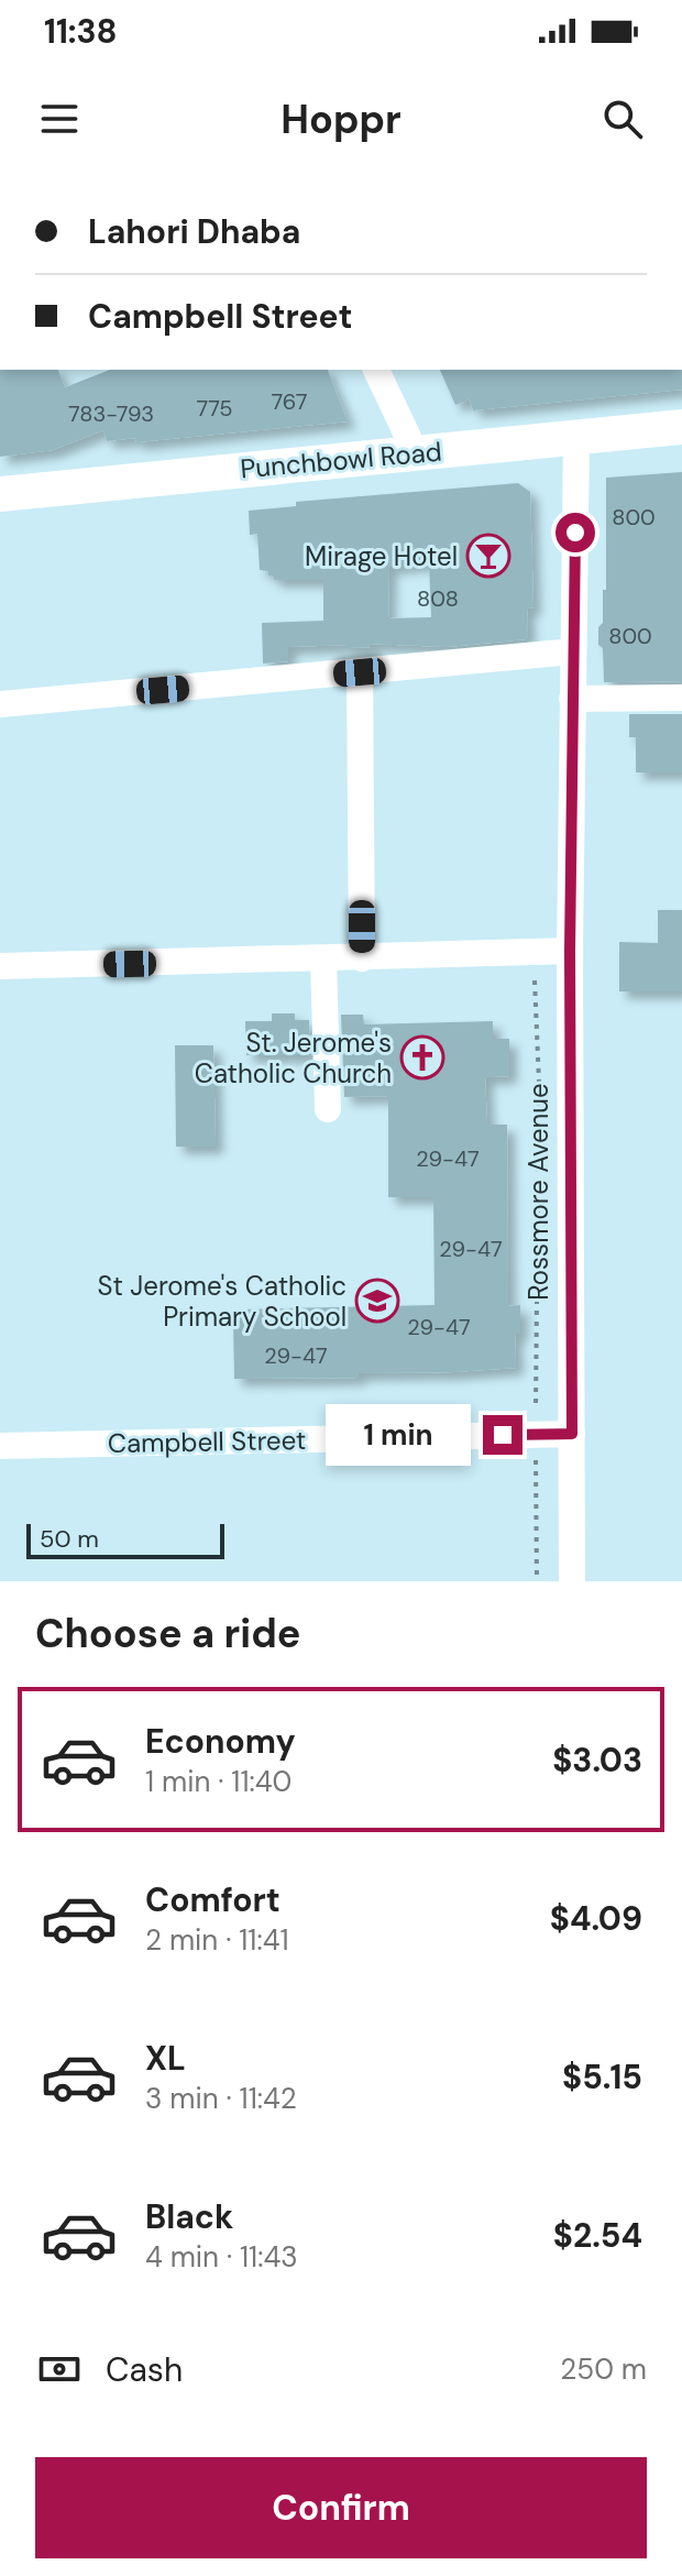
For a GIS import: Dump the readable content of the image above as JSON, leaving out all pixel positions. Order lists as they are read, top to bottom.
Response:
{
  "streets": {
    "main road": ["Punchbowl Road"],
    "street": ["Rossmore Avenue", "Campbell Street"]
  },
  "crossings": [
    ["Punchbowl Road", "Rossmore Avenue"],
    ["Rossmore Avenue", "Campbell Street"]
  ],
  "places": {
    "bar": ["Mirage Hotel"],
    "church": ["St. Jerome's Catholic Church"],
    "school or university": ["St Jerome's Catholic Primary School"]
  },
  "house_numbers": [
    "767",
    "775",
    "783-793",
    "800",
    "808",
    "800",
    "29-47",
    "29-47",
    "29-47",
    "29-47"
  ],
  "scale_bar": "50 m",
  "page": {
    "status": "11:38",
    "header": "Hoppr",
    "banner": ["Lahori Dhaba", "Campbell Street"],
    "bubble": "1 min",
    "scale": "50 m",
    "heading": "Choose a ride",
    "list": [
      {
        "name": "Economy",
        "note": "1 min · 11:40",
        "value": "$3.03"
      },
      {
        "name": "Comfort",
        "note": "2 min · 11:41",
        "value": "$4.09"
      },
      {
        "name": "XL",
        "note": "3 min · 11:42",
        "value": "$5.15"
      },
      {
        "name": "Black",
        "note": "4 min · 11:43",
        "value": "$2.54"
      }
    ],
    "pay": ["Cash", "250 m"],
    "buttons": "Confirm"
  }
}
